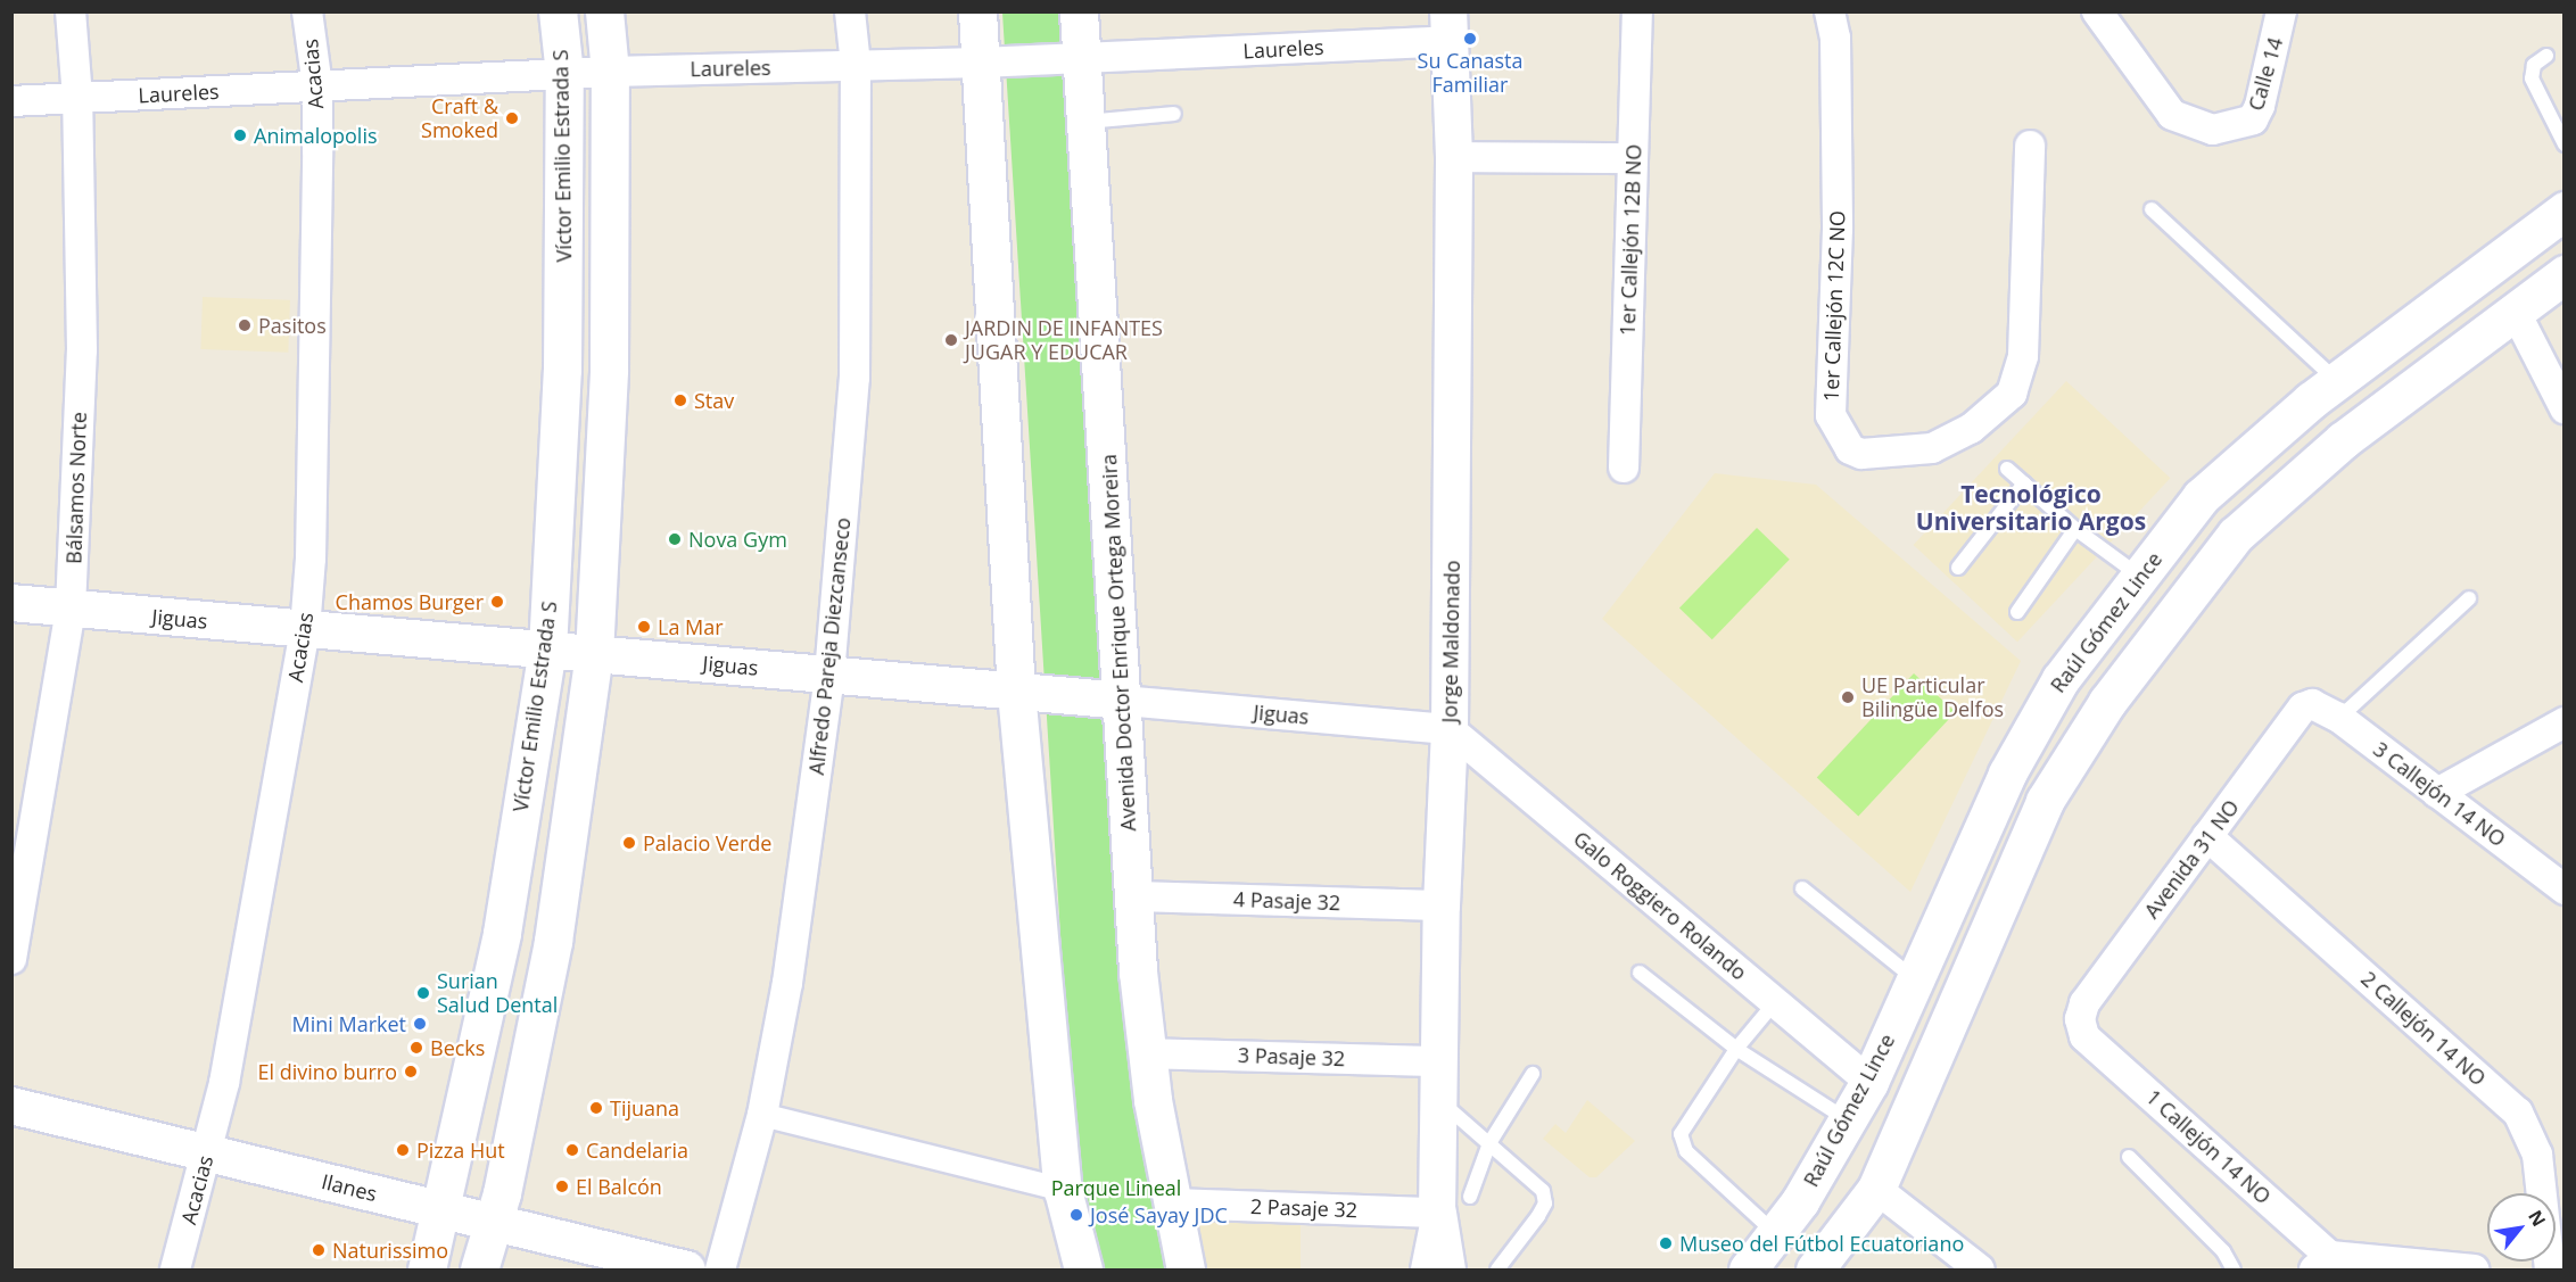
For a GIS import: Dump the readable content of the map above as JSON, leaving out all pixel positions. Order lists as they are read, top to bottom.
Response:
{
  "streets": {
    "main road": ["Víctor Emilio Estrada S", "Raúl Gómez Lince", "Avenida Doctor Enrique Ortega Moreira"],
    "street": [
      "Laureles",
      "Acacias",
      "Calle 14",
      "1er Callejón 12B NO",
      "1er Callejón 12C NO",
      "Bálsamos Norte",
      "Jiguas",
      "Jorge Maldonado",
      "Alfredo Pareja Diezcanseco",
      "3 Callejón 14 NO",
      "Avenida 31 NO",
      "4 Pasaje 32",
      "Galo Roggiero Rolando",
      "2 Callejón 14 NO",
      "3 Pasaje 32",
      "1 Callejón 14 NO",
      "Ilanes",
      "2 Pasaje 32"
    ]
  },
  "crossings": [
    ["Laureles", "Acacias"],
    ["Laureles", "Víctor Emilio Estrada S"],
    ["Laureles", "Bálsamos Norte"],
    ["Laureles", "Jorge Maldonado"],
    ["Laureles", "Avenida Doctor Enrique Ortega Moreira"],
    ["Laureles", "Alfredo Pareja Diezcanseco"],
    ["Acacias", "Jiguas"],
    ["Acacias", "Ilanes"],
    ["Víctor Emilio Estrada S", "Jiguas"],
    ["Víctor Emilio Estrada S", "Ilanes"],
    ["Bálsamos Norte", "Jiguas"],
    ["Jiguas", "Jorge Maldonado"],
    ["Jiguas", "Avenida Doctor Enrique Ortega Moreira"],
    ["Jiguas", "Alfredo Pareja Diezcanseco"],
    ["Jiguas", "Galo Roggiero Rolando"],
    ["Raúl Gómez Lince", "Galo Roggiero Rolando"],
    ["Jorge Maldonado", "4 Pasaje 32"],
    ["Jorge Maldonado", "Galo Roggiero Rolando"],
    ["Jorge Maldonado", "3 Pasaje 32"],
    ["Jorge Maldonado", "2 Pasaje 32"],
    ["Avenida Doctor Enrique Ortega Moreira", "4 Pasaje 32"],
    ["Avenida Doctor Enrique Ortega Moreira", "3 Pasaje 32"],
    ["Avenida Doctor Enrique Ortega Moreira", "2 Pasaje 32"],
    ["3 Callejón 14 NO", "Avenida 31 NO"],
    ["Avenida 31 NO", "2 Callejón 14 NO"],
    ["Avenida 31 NO", "1 Callejón 14 NO"]
  ],
  "districts": ["Tecnológico Universitario Argos"],
  "parks": ["Parque Lineal"],
  "places": [
    "Su Canasta Familiar",
    "Craft & Smoked",
    "Animalopolis",
    "Pasitos",
    "JARDIN DE INFANTES JUGAR Y EDUCAR",
    "Stav",
    "Nova Gym",
    "Chamos Burger",
    "La Mar",
    "UE Particular Bilingüe Delfos",
    "Palacio Verde",
    "Surian Salud Dental",
    "Mini Market",
    "Becks",
    "El divino burro",
    "Tijuana",
    "Pizza Hut",
    "Candelaria",
    "El Balcón",
    "José Sayay JDC",
    "Museo del Fútbol Ecuatoriano",
    "Naturissimo"
  ],
  "north": "top right"
}
